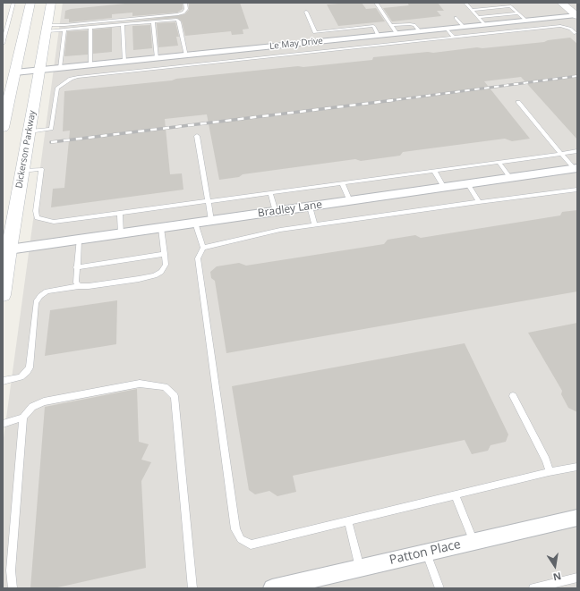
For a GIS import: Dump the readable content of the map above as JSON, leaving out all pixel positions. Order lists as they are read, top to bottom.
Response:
{
  "streets": {
    "main road": ["Dickerson Parkway"],
    "street": ["Le May Drive", "Bradley Lane", "Patton Place"]
  },
  "crossings": [
    ["Le May Drive", "Dickerson Parkway"],
    ["Dickerson Parkway", "Bradley Lane"]
  ],
  "north": "bottom"
}
